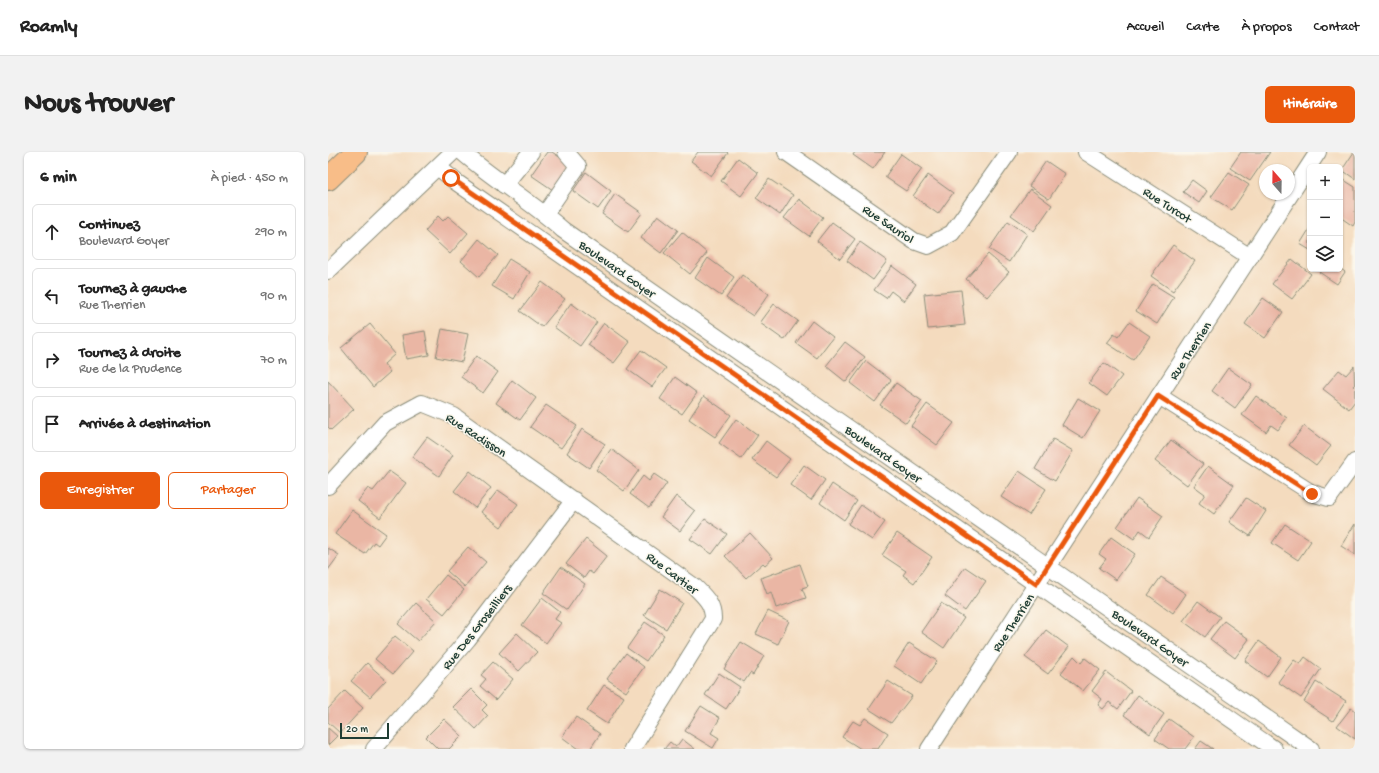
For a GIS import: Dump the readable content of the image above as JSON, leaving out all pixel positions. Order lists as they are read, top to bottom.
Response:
{
  "streets": {
    "street": [
      "Rue Turcot",
      "Rue Sauriol",
      "Boulevard Goyer",
      "Rue Therrien",
      "Rue Radisson",
      "Rue Cartier",
      "Rue Des Groseilliers"
    ]
  },
  "crossings": [
    ["Rue Turcot", "Rue Therrien"],
    ["Boulevard Goyer", "Rue Therrien"],
    ["Rue Radisson", "Rue Cartier"],
    ["Rue Radisson", "Rue Des Groseilliers"],
    ["Rue Cartier", "Rue Des Groseilliers"]
  ],
  "scale_bar": "20 m",
  "north": "top",
  "page": {
    "header": "Roamly",
    "nav": [
      "Accueil",
      "Carte",
      "À propos",
      "Contact"
    ],
    "buttons": [
      "Itinéraire",
      ["Enregistrer", "Partager"]
    ],
    "title": "Nous trouver",
    "heading": ["6 min", "À pied · 450 m"],
    "map_buttons": ["+", "−"],
    "list": [
      ["Continuez", "Boulevard Goyer", "290 m"],
      ["Tournez à gauche", "Rue Therrien", "90 m"],
      ["Tournez à droite", "Rue de la Prudence", "70 m"],
      "Arrivée à destination"
    ],
    "scale": "20 m"
  }
}
